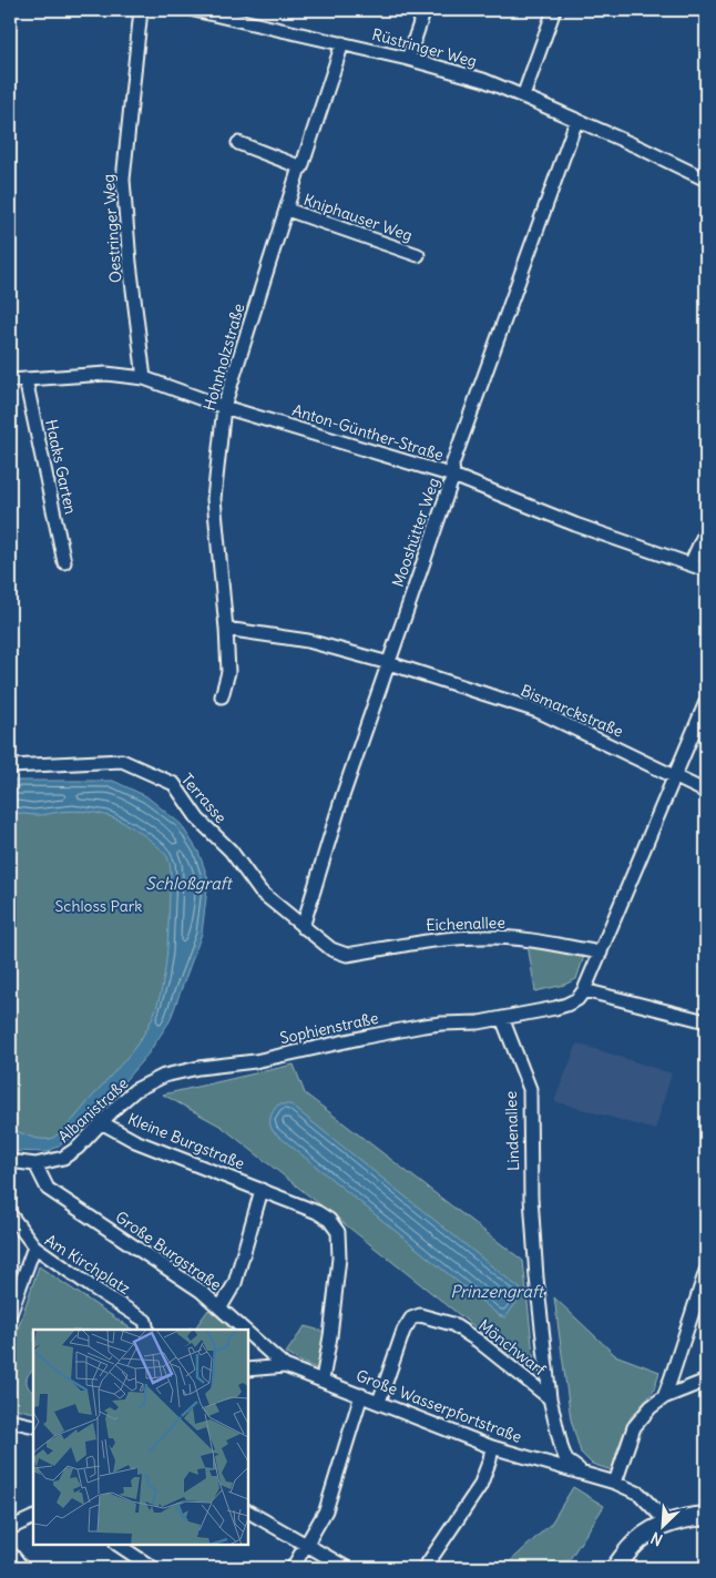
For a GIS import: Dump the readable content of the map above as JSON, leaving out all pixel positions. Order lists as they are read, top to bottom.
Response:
{
  "streets": {
    "street": [
      "Rüstringer Weg",
      "Kniphauser Weg",
      "Oestringer Weg",
      "Hohnholzstraße",
      "Anton-Günther-Straße",
      "Haaks Garten",
      "Mooshütter Weg",
      "Bismarckstraße",
      "Terrasse",
      "Eichenallee",
      "Sophienstraße",
      "Albanistraße",
      "Lindenallee",
      "Kleine Burgstraße",
      "Große Burgstraße",
      "Am Kirchplatz",
      "Mönchwarf",
      "Große Wasserpfortstraße"
    ]
  },
  "crossings": [
    ["Rüstringer Weg", "Hohnholzstraße"],
    ["Rüstringer Weg", "Mooshütter Weg"],
    ["Kniphauser Weg", "Hohnholzstraße"],
    ["Oestringer Weg", "Anton-Günther-Straße"],
    ["Hohnholzstraße", "Anton-Günther-Straße"],
    ["Anton-Günther-Straße", "Haaks Garten"],
    ["Anton-Günther-Straße", "Mooshütter Weg"],
    ["Mooshütter Weg", "Bismarckstraße"],
    ["Mooshütter Weg", "Terrasse"],
    ["Terrasse", "Eichenallee"],
    ["Sophienstraße", "Albanistraße"],
    ["Sophienstraße", "Lindenallee"],
    ["Albanistraße", "Kleine Burgstraße"],
    ["Albanistraße", "Große Burgstraße"],
    ["Lindenallee", "Mönchwarf"],
    ["Lindenallee", "Große Wasserpfortstraße"],
    ["Kleine Burgstraße", "Große Wasserpfortstraße"],
    ["Große Burgstraße", "Große Wasserpfortstraße"],
    ["Mönchwarf", "Große Wasserpfortstraße"]
  ],
  "water": ["Schloßgraft", "Prinzengraft"],
  "parks": ["Schloss Park"],
  "north": "bottom left"
}
